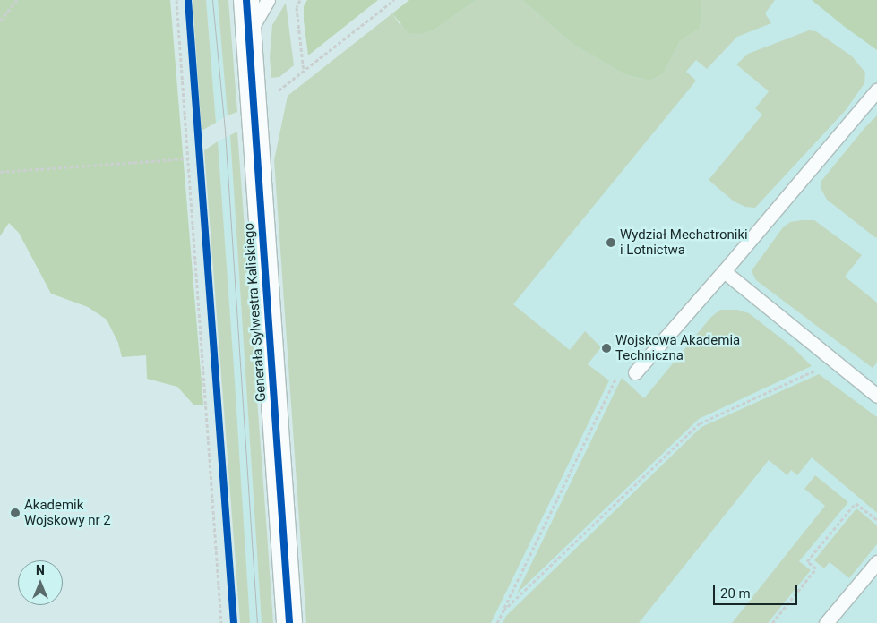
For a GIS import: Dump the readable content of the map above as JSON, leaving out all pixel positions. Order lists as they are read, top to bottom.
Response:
{
  "streets": {
    "street": ["Generała Sylwestra Kaliskiego"]
  },
  "places": ["Wydział Mechatroniki i Lotnictwa", "Wojskowa Akademia Techniczna", "Akademik Wojskowy nr 2"],
  "scale_bar": "20 m",
  "north": "top"
}
